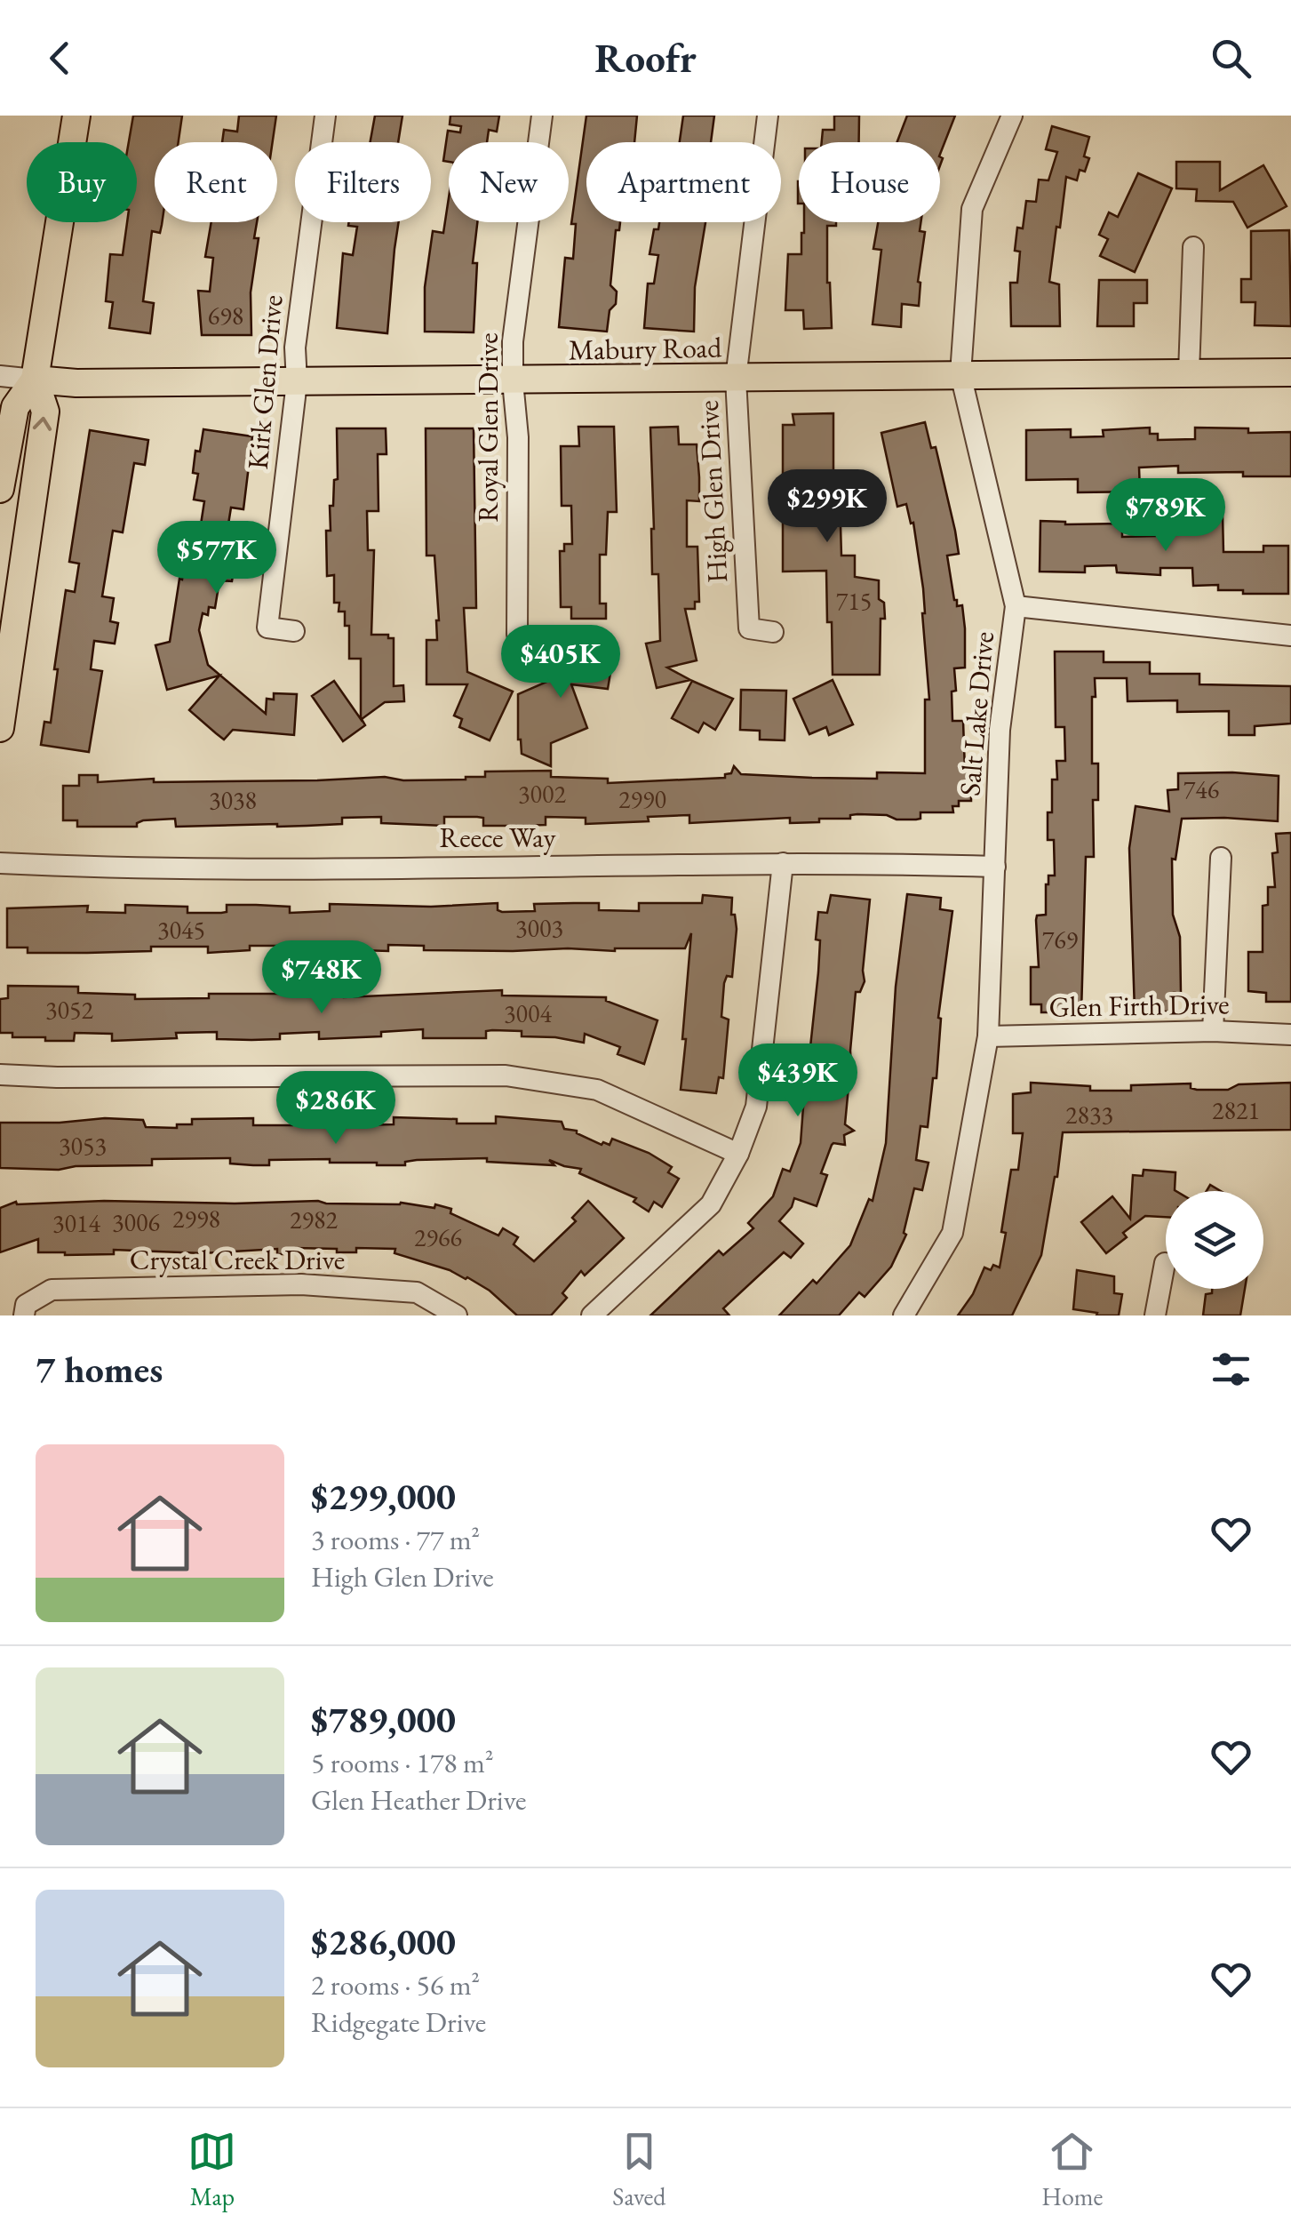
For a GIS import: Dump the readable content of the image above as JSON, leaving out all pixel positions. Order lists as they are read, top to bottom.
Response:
{
  "streets": {
    "main road": ["Mabury Road"],
    "street": [
      "Kirk Glen Drive",
      "Royal Glen Drive",
      "High Glen Drive",
      "Salt Lake Drive",
      "Reece Way",
      "Glen Firth Drive",
      "Crystal Creek Drive"
    ]
  },
  "crossings": [
    ["Mabury Road", "Kirk Glen Drive"],
    ["Mabury Road", "Royal Glen Drive"],
    ["Mabury Road", "High Glen Drive"],
    ["Mabury Road", "Salt Lake Drive"],
    ["Salt Lake Drive", "Reece Way"],
    ["Salt Lake Drive", "Glen Firth Drive"]
  ],
  "house_numbers": [
    "698",
    "715",
    "746",
    "3002",
    "2990",
    "3038",
    "3003",
    "3045",
    "769",
    "3052",
    "3004",
    "2821",
    "2833",
    "3053",
    "2998",
    "2982",
    "3006",
    "3014",
    "2966"
  ],
  "page": {
    "header": "Roofr",
    "chip": [
      "Buy",
      "Rent",
      "Filters",
      "New",
      "Apartment",
      "House"
    ],
    "price": [
      "$299K",
      "$789K",
      "$577K",
      "$405K",
      "$748K",
      "$439K",
      "$286K"
    ],
    "heading": "7 homes",
    "list": [
      {
        "name": "$299,000",
        "note": "3 rooms · 77 m² · High Glen Drive"
      },
      {
        "name": "$789,000",
        "note": "5 rooms · 178 m² · Glen Heather Drive"
      },
      {
        "name": "$286,000",
        "note": "2 rooms · 56 m² · Ridgegate Drive"
      }
    ],
    "tabs": ["Map", "Saved", "Home"]
  }
}
